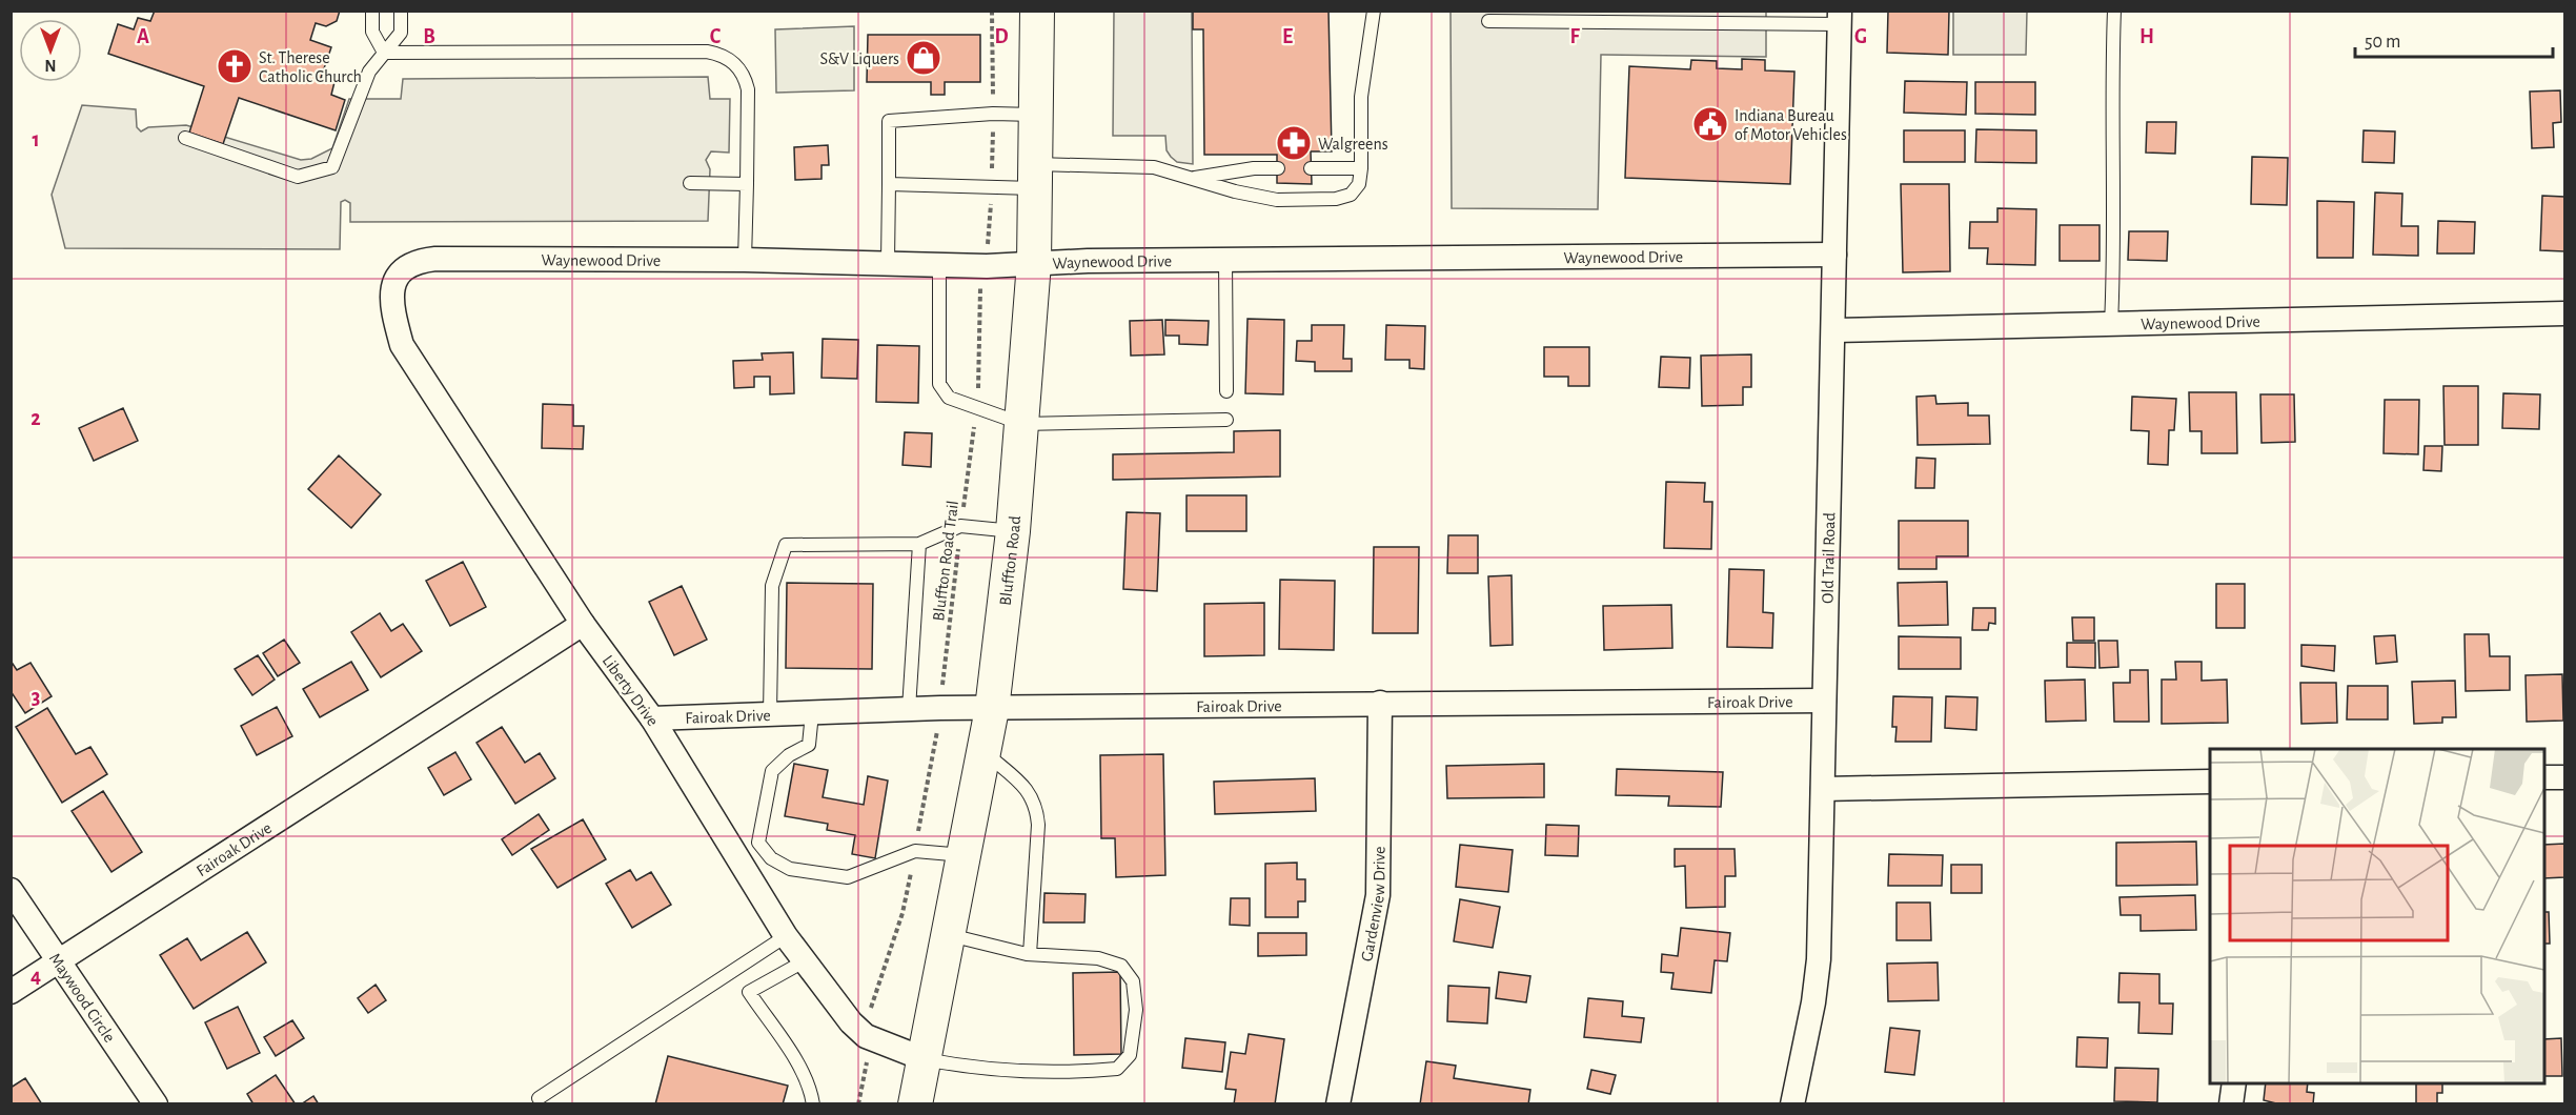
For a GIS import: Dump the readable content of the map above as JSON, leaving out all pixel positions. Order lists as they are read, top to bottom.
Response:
{
  "streets": {
    "main road": ["Bluffton Road"],
    "street": [
      "Waynewood Drive",
      "Old Trail Road",
      "Liberty Drive",
      "Fairoak Drive",
      "Gardenview Drive",
      "Maywood Circle"
    ],
    "path": ["Bluffton Road Trail"]
  },
  "crossings": [
    ["Waynewood Drive", "Old Trail Road"],
    ["Waynewood Drive", "Bluffton Road Trail"],
    ["Waynewood Drive", "Bluffton Road"],
    ["Waynewood Drive", "Liberty Drive"],
    ["Old Trail Road", "Fairoak Drive"],
    ["Bluffton Road Trail", "Liberty Drive"],
    ["Bluffton Road Trail", "Fairoak Drive"],
    ["Bluffton Road", "Liberty Drive"],
    ["Bluffton Road", "Fairoak Drive"],
    ["Liberty Drive", "Fairoak Drive"],
    ["Fairoak Drive", "Gardenview Drive"],
    ["Fairoak Drive", "Maywood Circle"]
  ],
  "places": {
    "shop": ["S&V Liquers"],
    "church": ["St. Therese Catholic Church"],
    "public building": ["Indiana Bureau of Motor Vehicles"],
    "pharmacy": ["Walgreens"]
  },
  "scale_bar": "50 m",
  "north": "bottom",
  "grid": {
    "columns": [
      "A",
      "B",
      "C",
      "D",
      "E",
      "F",
      "G",
      "H"
    ],
    "rows": [
      "1",
      "2",
      "3",
      "4"
    ]
  }
}
